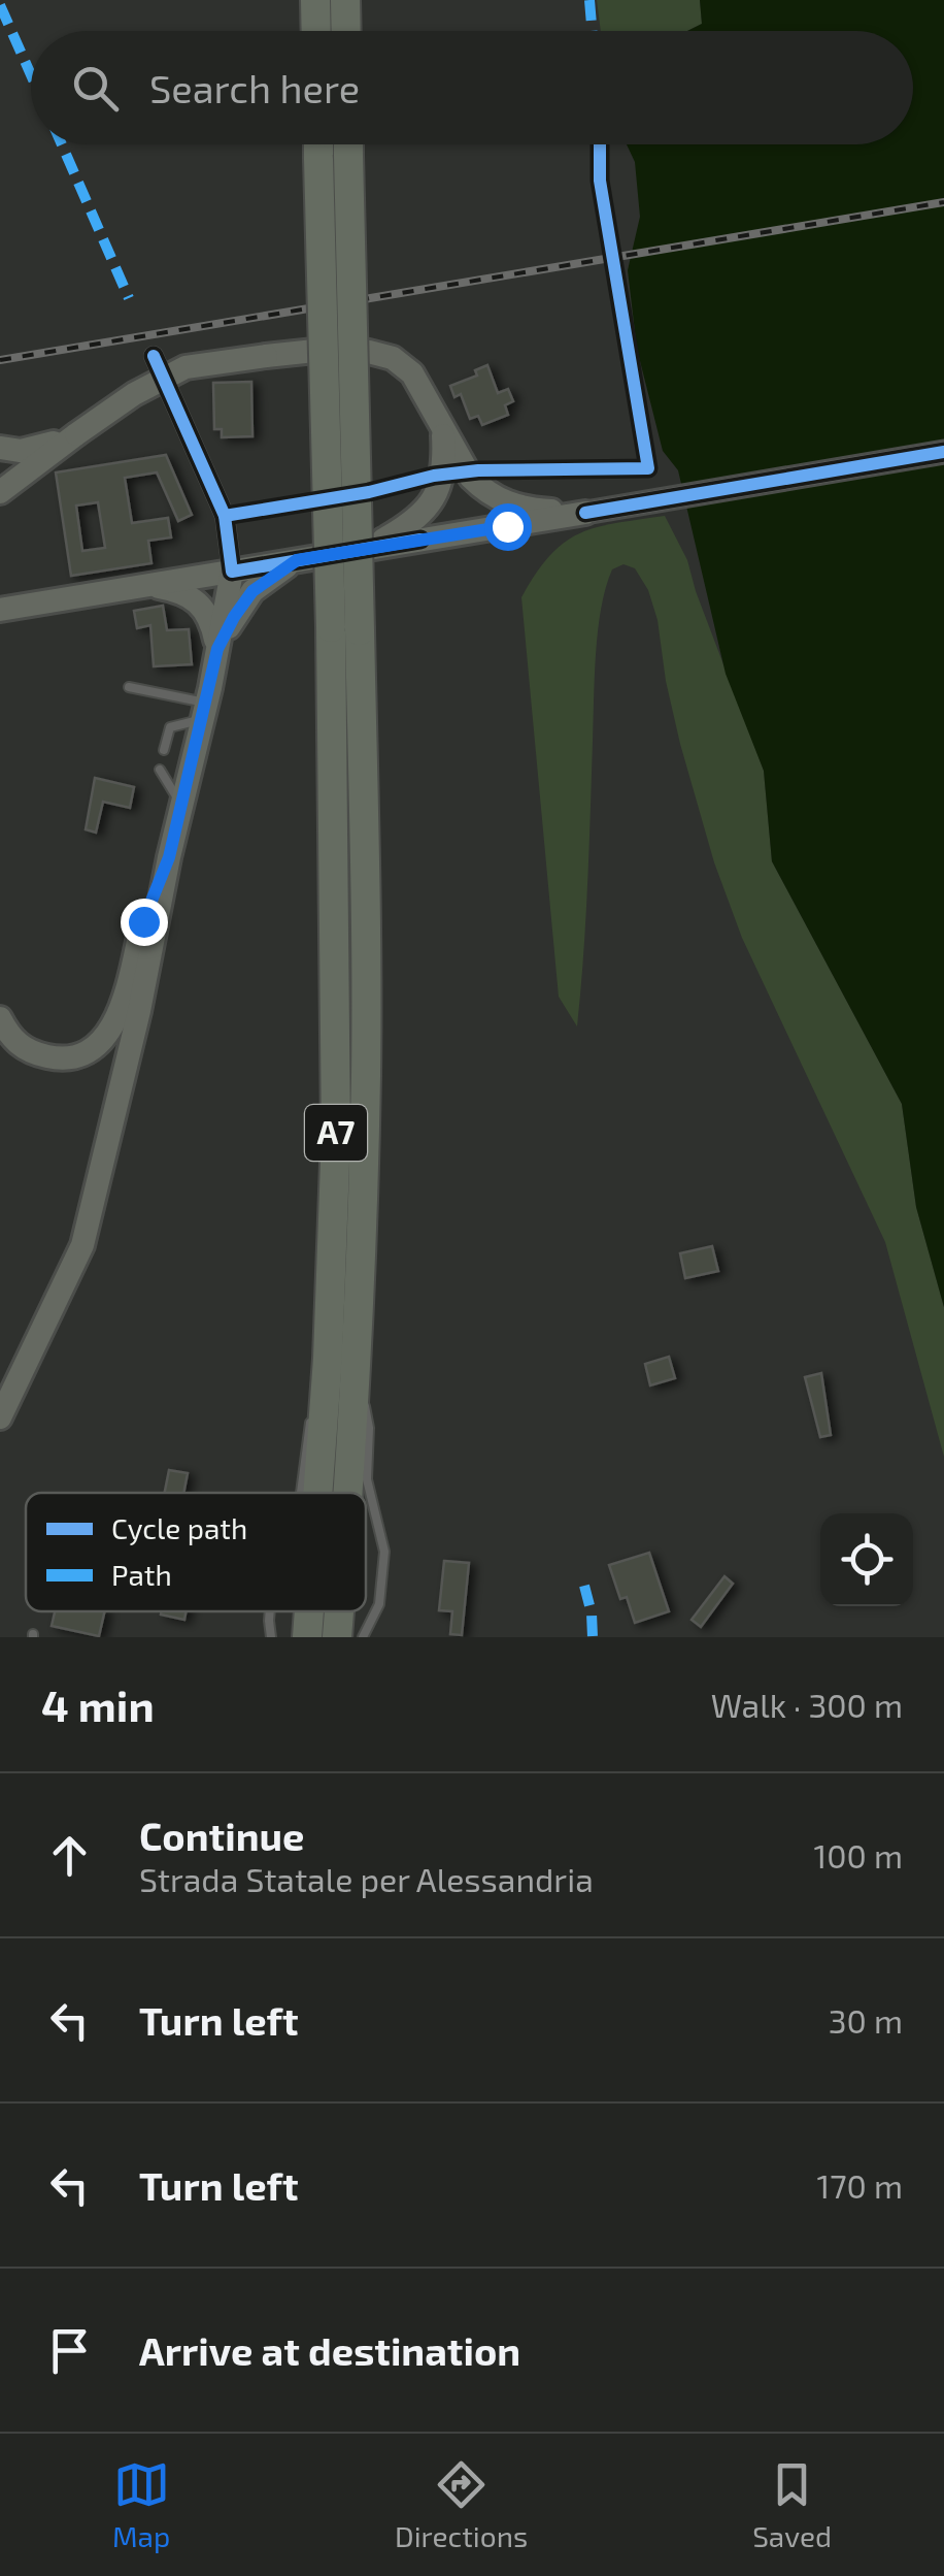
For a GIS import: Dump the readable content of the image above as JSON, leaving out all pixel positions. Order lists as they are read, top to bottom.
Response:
{
  "streets": {
    "highway": ["A7"]
  },
  "legend": ["Cycle path", "Path"],
  "page": {
    "search": "Search here",
    "heading": ["4 min", "Walk · 300 m"],
    "list": [
      ["Continue", "Strada Statale per Alessandria", "100 m"],
      ["Turn left", "30 m"],
      ["Turn left", "170 m"],
      "Arrive at destination"
    ],
    "nav": ["Map", "Directions", "Saved"]
  }
}
